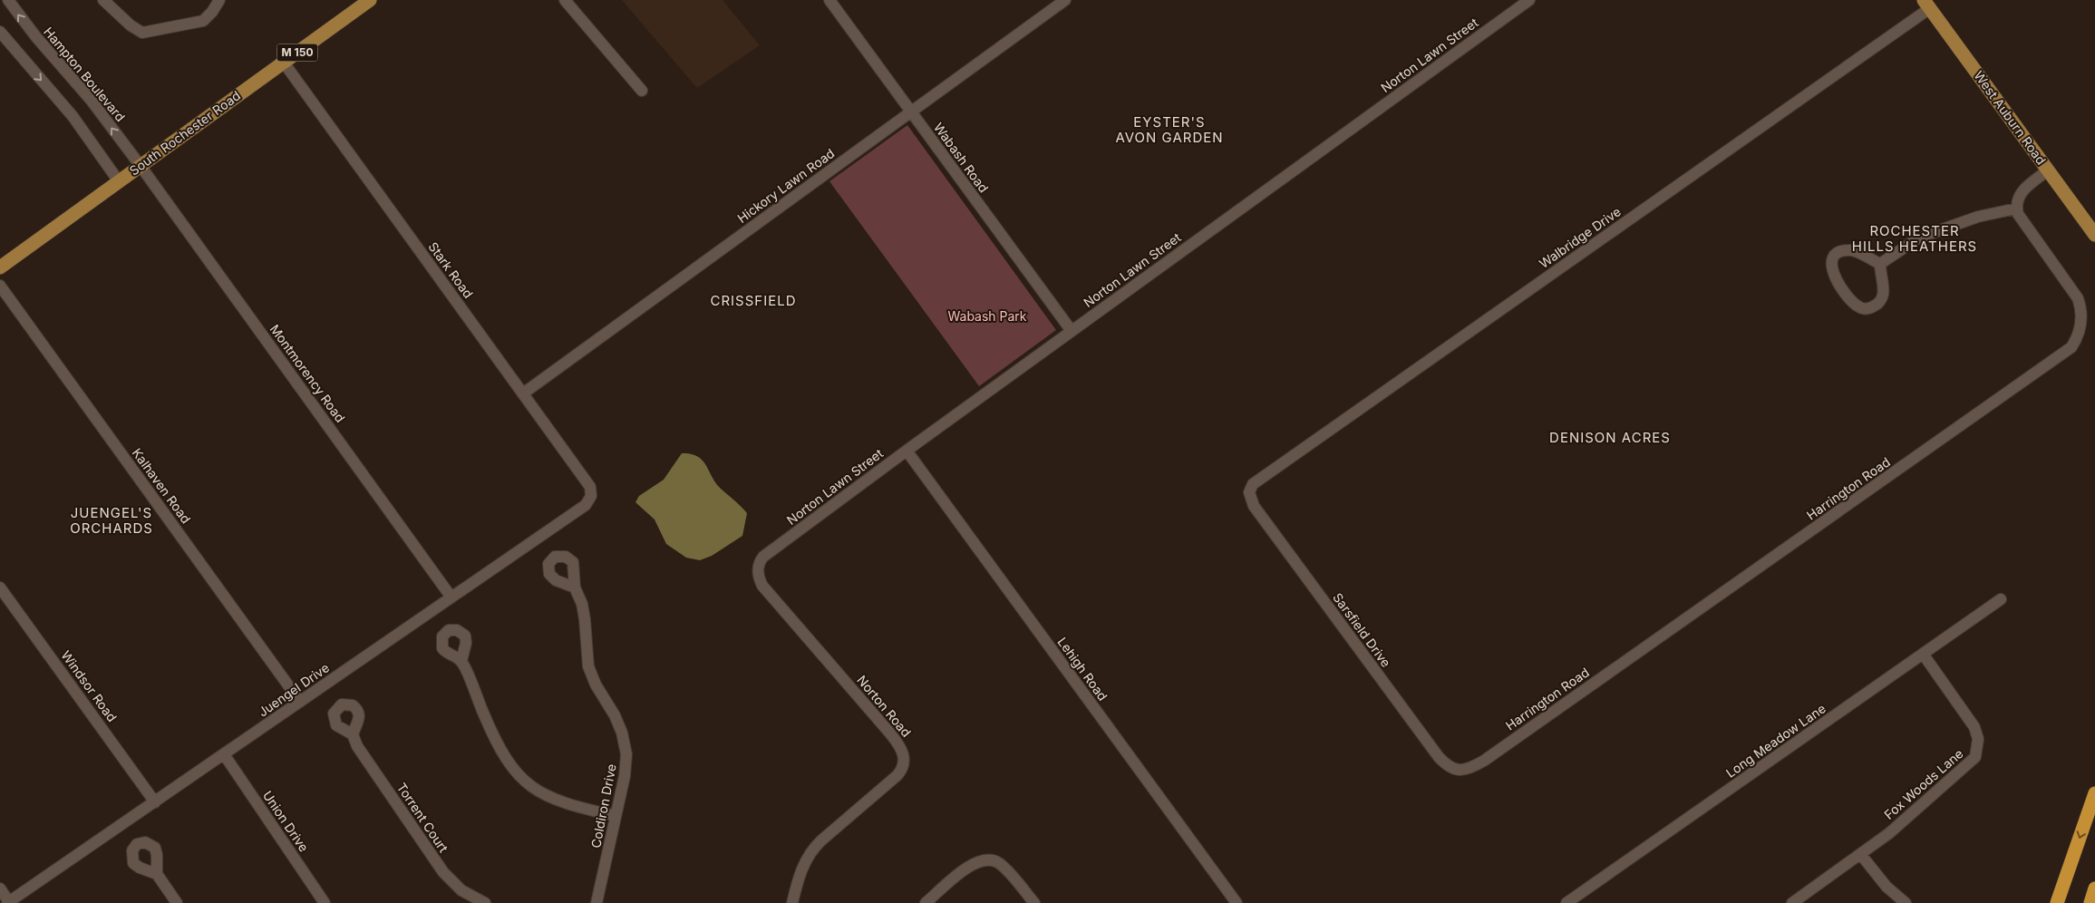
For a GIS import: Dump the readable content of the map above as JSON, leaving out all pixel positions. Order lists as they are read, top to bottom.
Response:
{
  "streets": {
    "main road": ["M 150", "West Auburn Road", "South Rochester Road"],
    "street": [
      "Norton Lawn Street",
      "Hampton Boulevard",
      "Wabash Road",
      "Hickory Lawn Road",
      "Walbridge Drive",
      "Stark Road",
      "Montmorency Road",
      "Kalhaven Road",
      "Harrington Road",
      "Sarsfield Drive",
      "Lehigh Road",
      "Windsor Road",
      "Juengel Drive",
      "Norton Road",
      "Long Meadow Lane",
      "Fox Woods Lane",
      "Coldiron Drive",
      "Torrent Court",
      "Union Drive"
    ]
  },
  "crossings": [
    ["Norton Lawn Street", "Wabash Road"],
    ["Norton Lawn Street", "Lehigh Road"],
    ["Norton Lawn Street", "Norton Road"],
    ["Hampton Boulevard", "South Rochester Road"],
    ["Hampton Boulevard", "Montmorency Road"],
    ["West Auburn Road", "Walbridge Drive"],
    ["South Rochester Road", "Stark Road"],
    ["South Rochester Road", "Montmorency Road"],
    ["Wabash Road", "Hickory Lawn Road"],
    ["Hickory Lawn Road", "Stark Road"],
    ["Walbridge Drive", "Sarsfield Drive"],
    ["Stark Road", "Juengel Drive"],
    ["Montmorency Road", "Juengel Drive"],
    ["Kalhaven Road", "Juengel Drive"],
    ["Harrington Road", "Sarsfield Drive"],
    ["Windsor Road", "Juengel Drive"],
    ["Juengel Drive", "Union Drive"],
    ["Long Meadow Lane", "Fox Woods Lane"]
  ],
  "districts": [
    "EYSTER'S AVON GARDEN",
    "ROCHESTER HILLS HEATHERS",
    "CRISSFIELD",
    "DENISON ACRES",
    "JUENGEL'S ORCHARDS"
  ],
  "parks": ["Wabash Park"]
}
